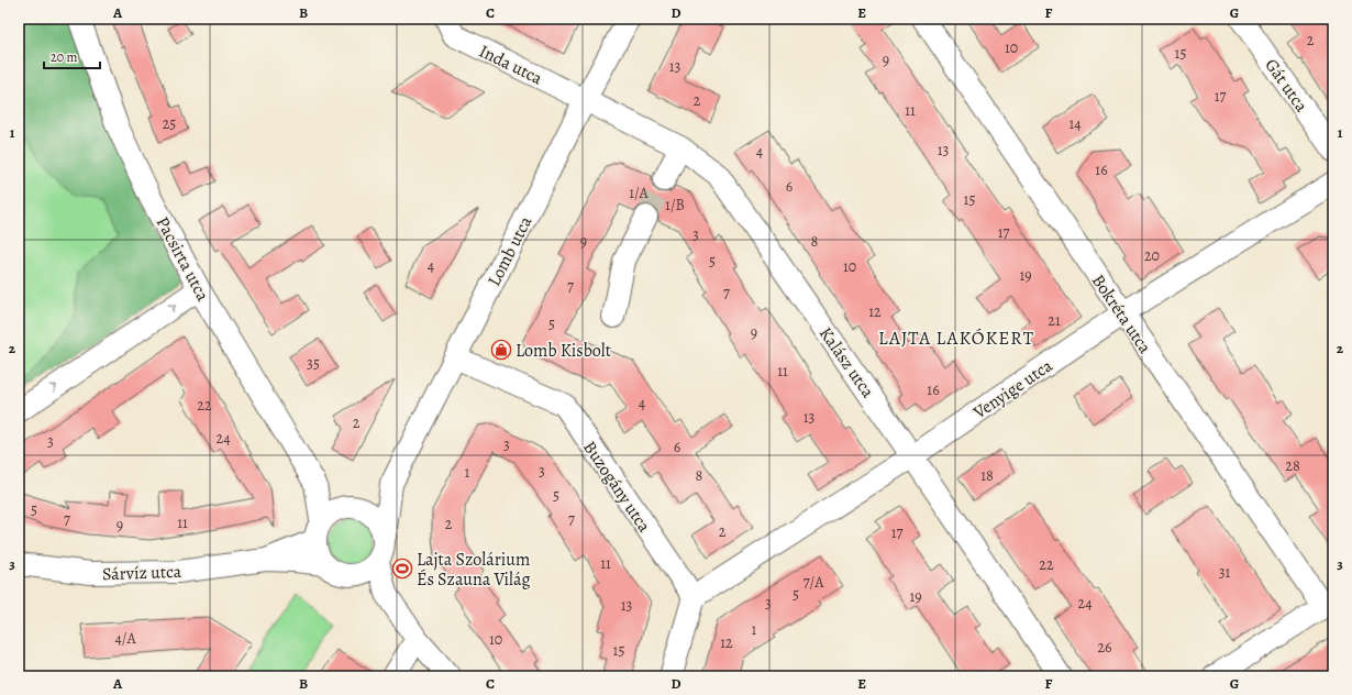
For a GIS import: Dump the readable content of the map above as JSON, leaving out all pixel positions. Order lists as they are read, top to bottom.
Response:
{
  "streets": {
    "street": [
      "Inda utca",
      "Gát utca",
      "Lomb utca",
      "Pacsirta utca",
      "Bokréta utca",
      "Kalász utca",
      "Venyige utca",
      "Buzogány utca",
      "Sárvíz utca"
    ]
  },
  "crossings": [
    ["Inda utca", "Lomb utca"],
    ["Inda utca", "Kalász utca"],
    ["Lomb utca", "Kalász utca"],
    ["Lomb utca", "Buzogány utca"],
    ["Bokréta utca", "Venyige utca"],
    ["Kalász utca", "Venyige utca"],
    ["Venyige utca", "Buzogány utca"]
  ],
  "districts": ["LAJTA LAKÓKERT"],
  "places": {
    "shop": ["Lomb Kisbolt"],
    "sports": ["Lajta Szolárium És Szauna Világ"]
  },
  "house_numbers": [
    "2",
    "10",
    "15",
    "9",
    "13",
    "17",
    "2",
    "11",
    "25",
    "14",
    "13",
    "4",
    "16",
    "6",
    "1/A",
    "15",
    "1/B",
    "17",
    "3",
    "9",
    "8",
    "20",
    "5",
    "4",
    "10",
    "19",
    "7",
    "7",
    "12",
    "21",
    "5",
    "9",
    "35",
    "11",
    "16",
    "4",
    "22",
    "13",
    "2",
    "24",
    "3",
    "3",
    "6",
    "28",
    "3",
    "1",
    "8",
    "18",
    "5",
    "5",
    "7",
    "7",
    "11",
    "2",
    "9",
    "2",
    "17",
    "11",
    "22",
    "31",
    "7/A",
    "5",
    "19",
    "3",
    "24",
    "13",
    "1",
    "4/A",
    "10",
    "12",
    "26",
    "15"
  ],
  "scale_bar": "20 m",
  "grid": {
    "columns": [
      "A",
      "B",
      "C",
      "D",
      "E",
      "F",
      "G"
    ],
    "rows": ["1", "2", "3"]
  }
}
